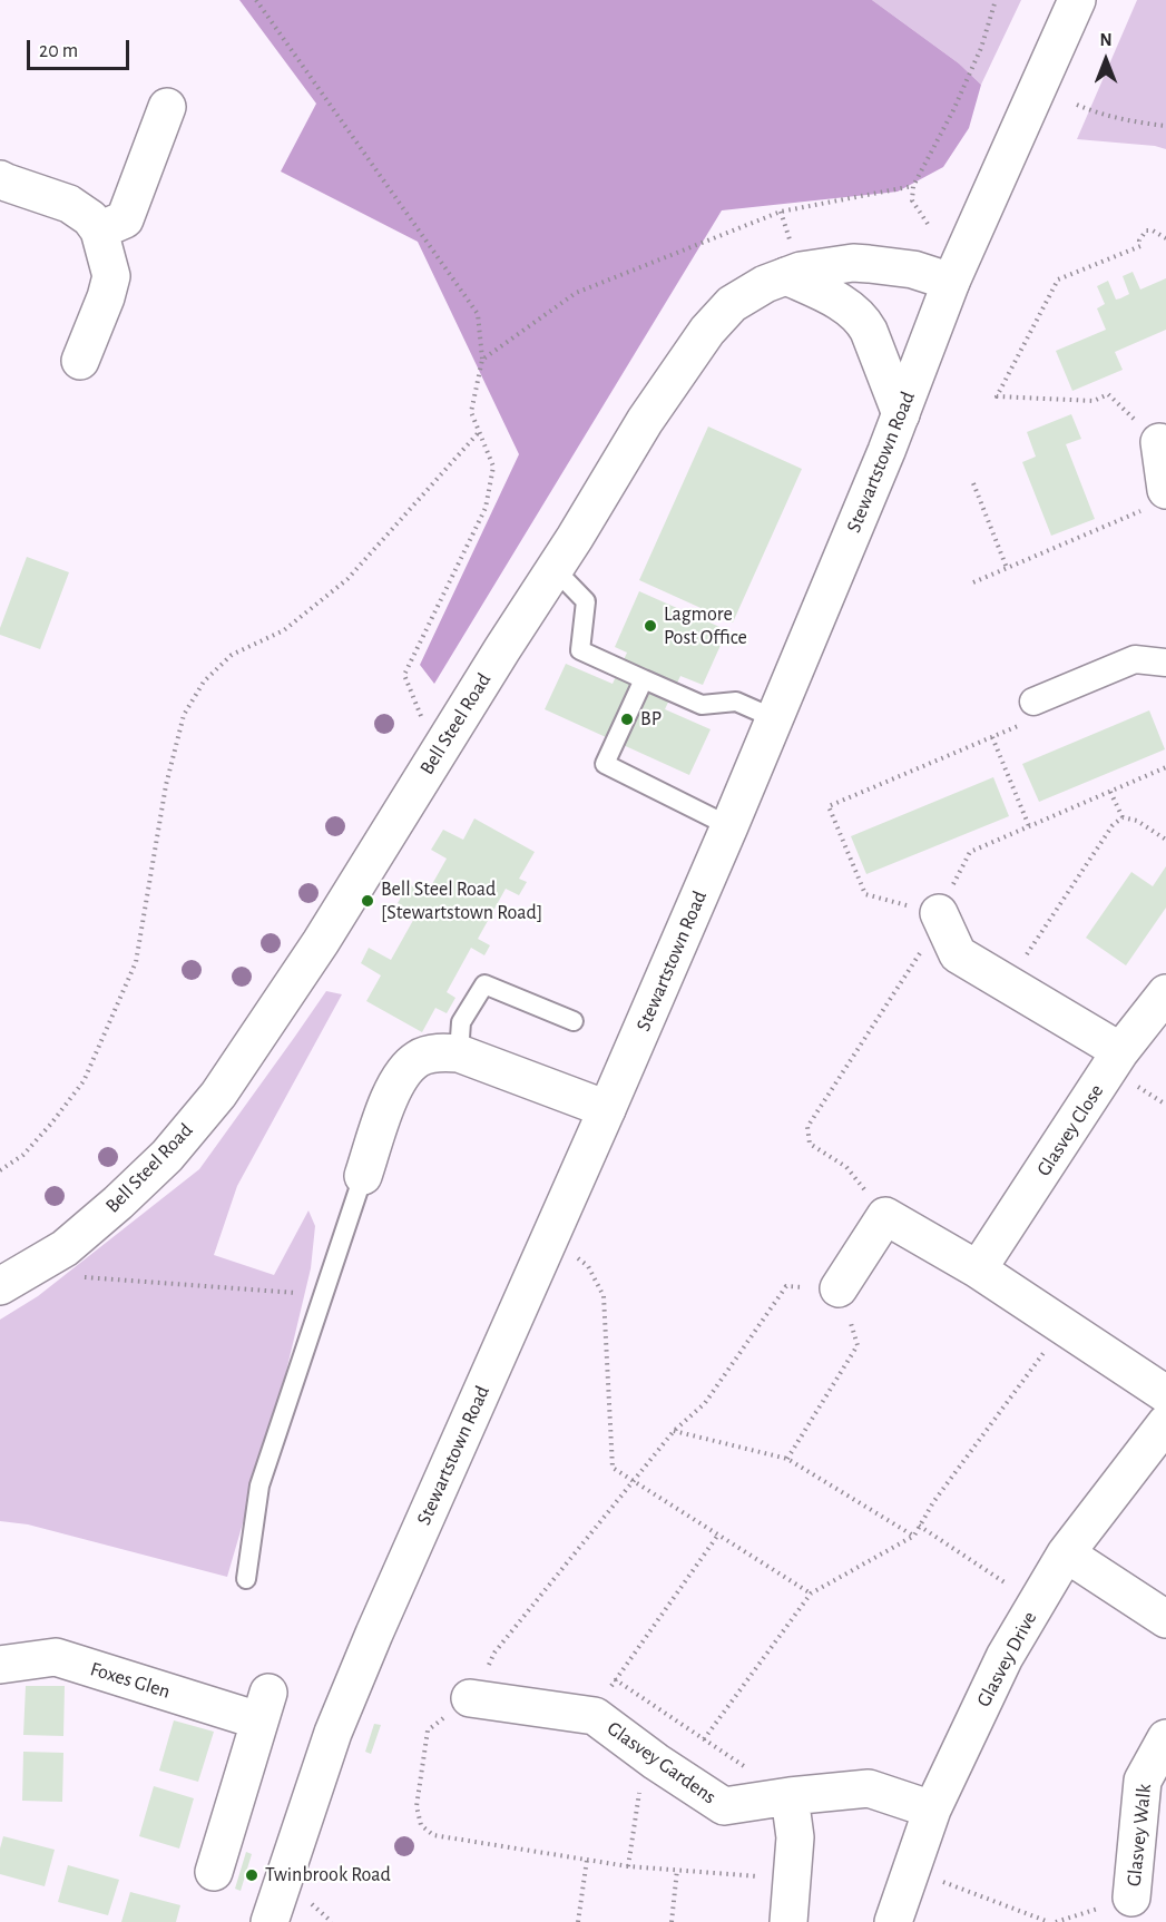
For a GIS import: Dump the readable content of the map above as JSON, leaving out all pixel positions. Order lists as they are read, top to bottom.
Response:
{
  "streets": {
    "street": [
      "Stewartstown Road",
      "Bell Steel Road",
      "Glasvey Close",
      "Glasvey Drive",
      "Foxes Glen",
      "Glasvey Gardens",
      "Glasvey Walk"
    ]
  },
  "crossings": [
    ["Stewartstown Road", "Bell Steel Road"],
    ["Glasvey Drive", "Glasvey Gardens"]
  ],
  "places": [
    "Lagmore Post Office",
    "BP",
    "Bell Steel Road [Stewartstown Road]",
    "Twinbrook Road"
  ],
  "scale_bar": "20 m",
  "north": "top"
}
